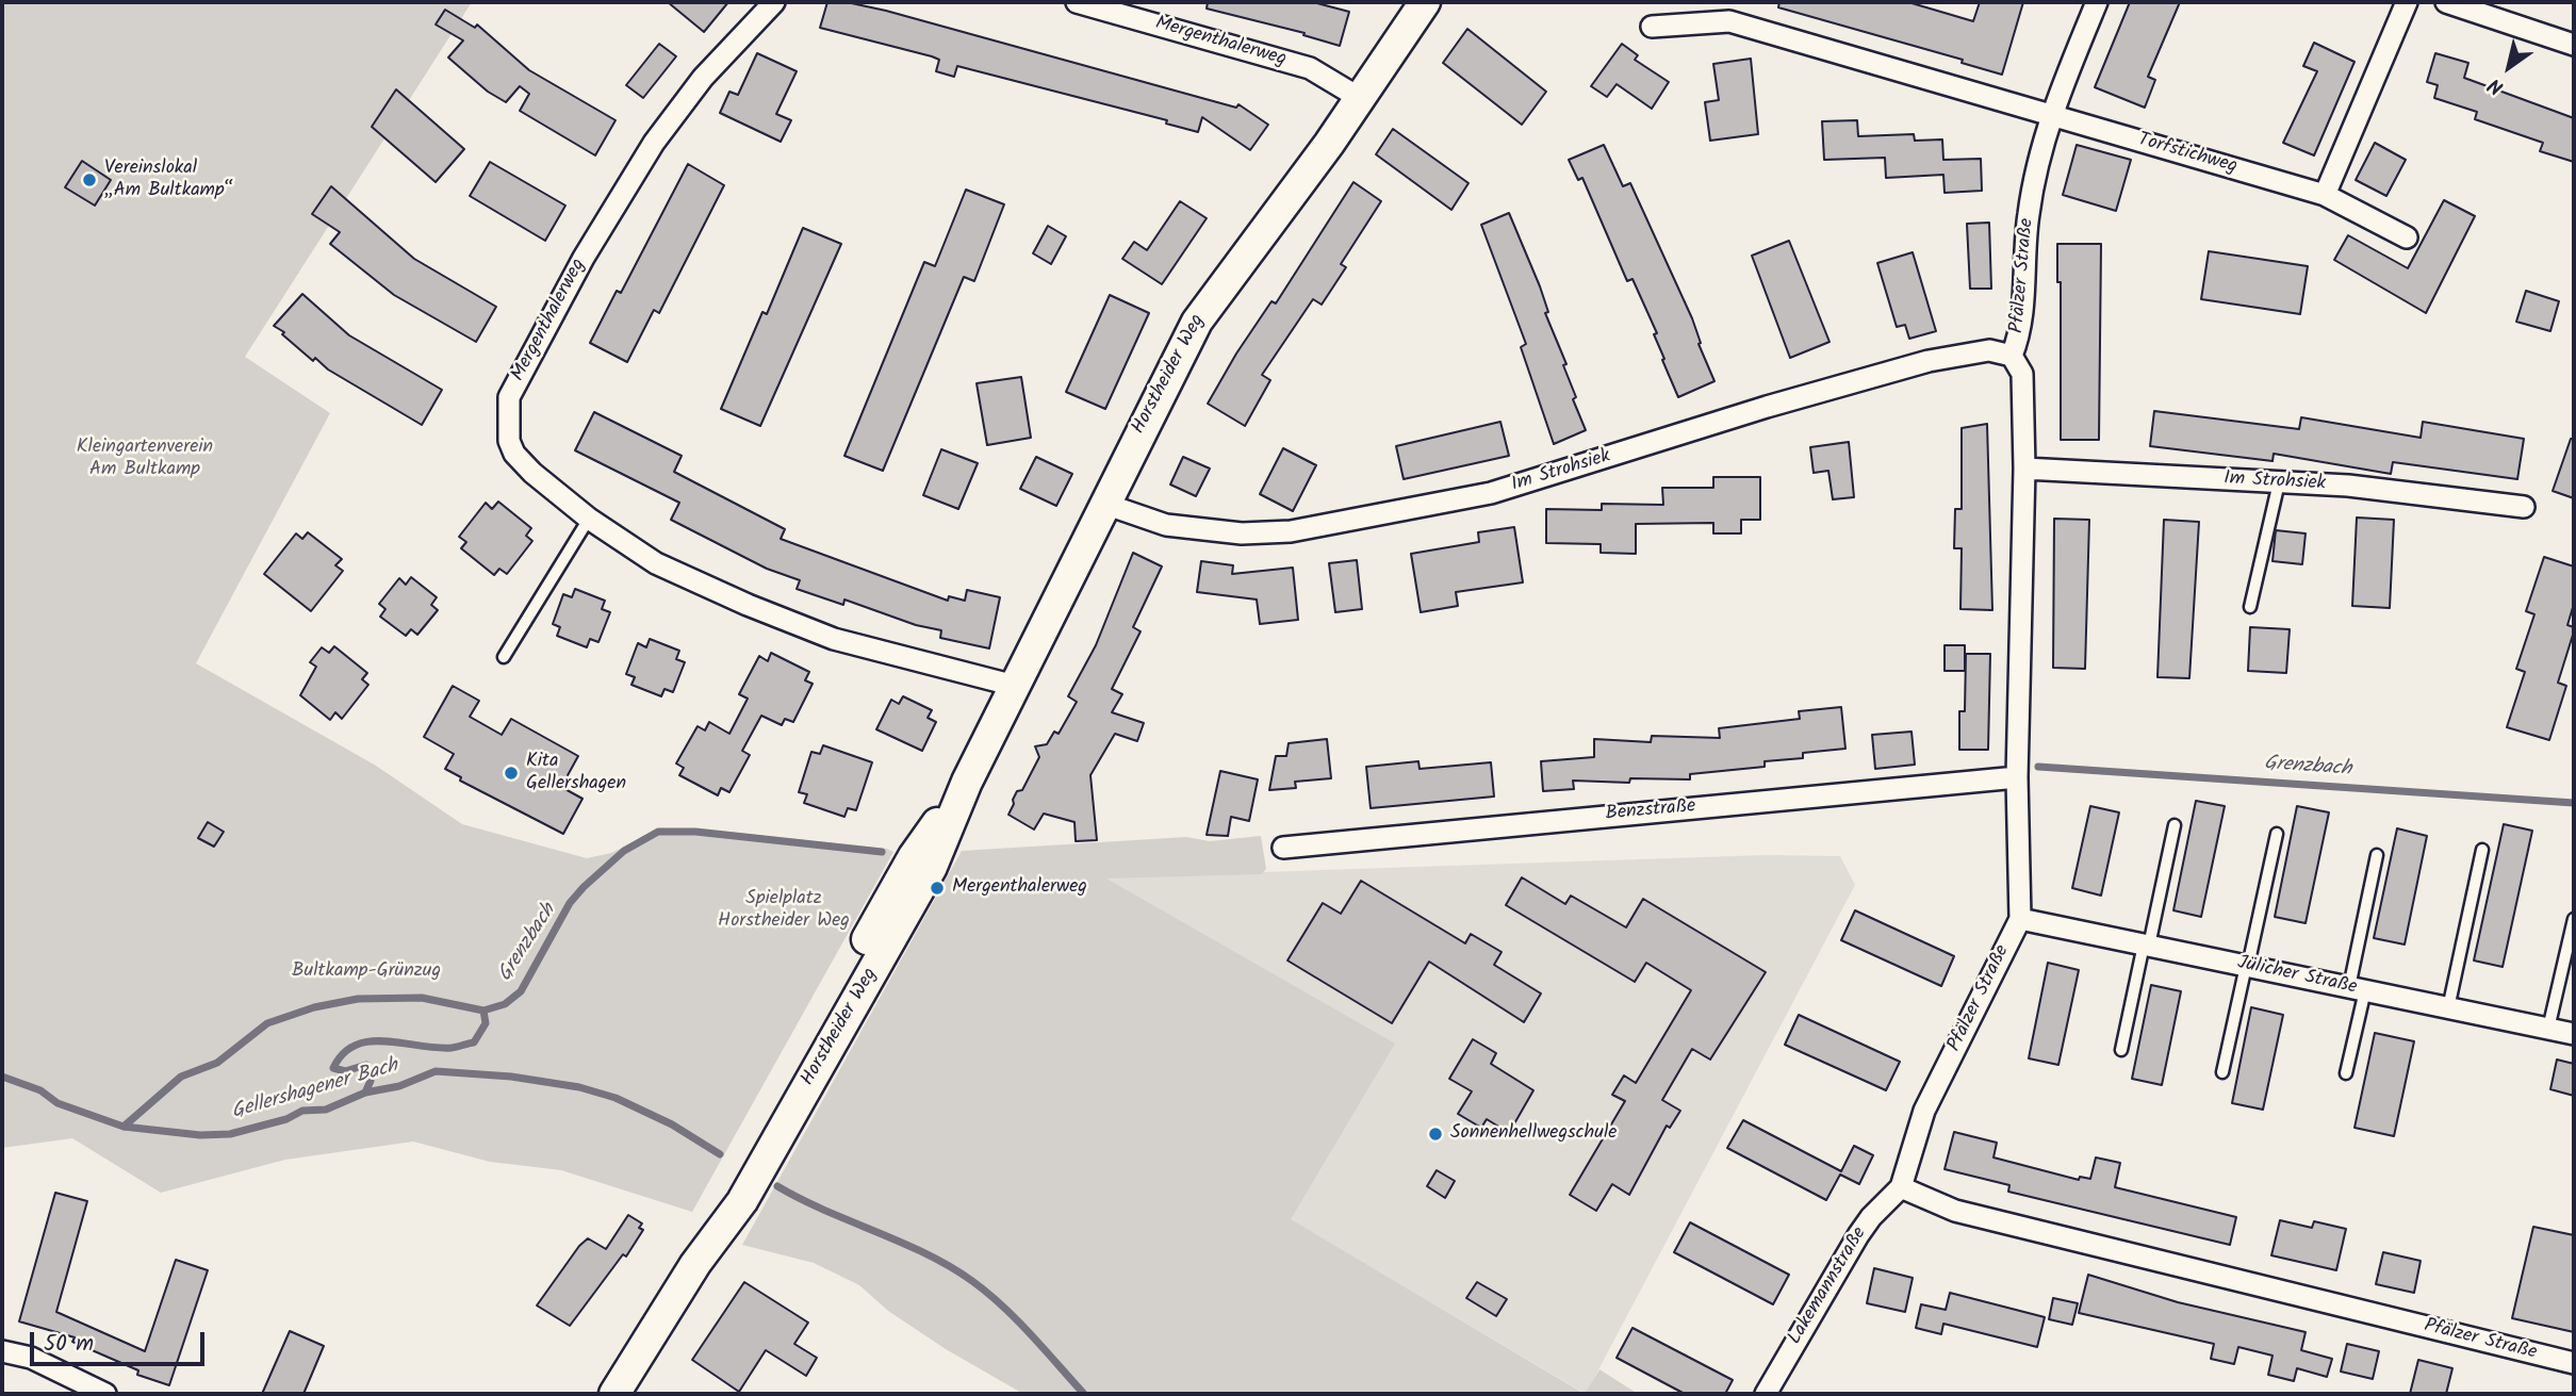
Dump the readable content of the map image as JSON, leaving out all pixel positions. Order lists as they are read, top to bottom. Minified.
{"streets":{"street":["Mergenthalerweg","Torfstichweg","Pfälzer Straße","Horstheider Weg","Im Strohsiek","Benzstraße","Jülicher Straße","Lakemannstraße"]},"crossings":[["Mergenthalerweg","Horstheider Weg"],["Torfstichweg","Pfälzer Straße"],["Pfälzer Straße","Im Strohsiek"],["Pfälzer Straße","Benzstraße"],["Pfälzer Straße","Jülicher Straße"],["Pfälzer Straße","Lakemannstraße"],["Horstheider Weg","Im Strohsiek"]],"water":["Grenzbach","Gellershagener Bach"],"parks":["Kleingartenverein Am Bultkamp","Spielplatz Horstheider Weg","Bultkamp-Grünzug"],"places":["Vereinslokal „Am Bultkamp“","Kita Gellershagen","Mergenthalerweg","Sonnenhellwegschule"],"scale_bar":"50 m","north":"bottom left"}
